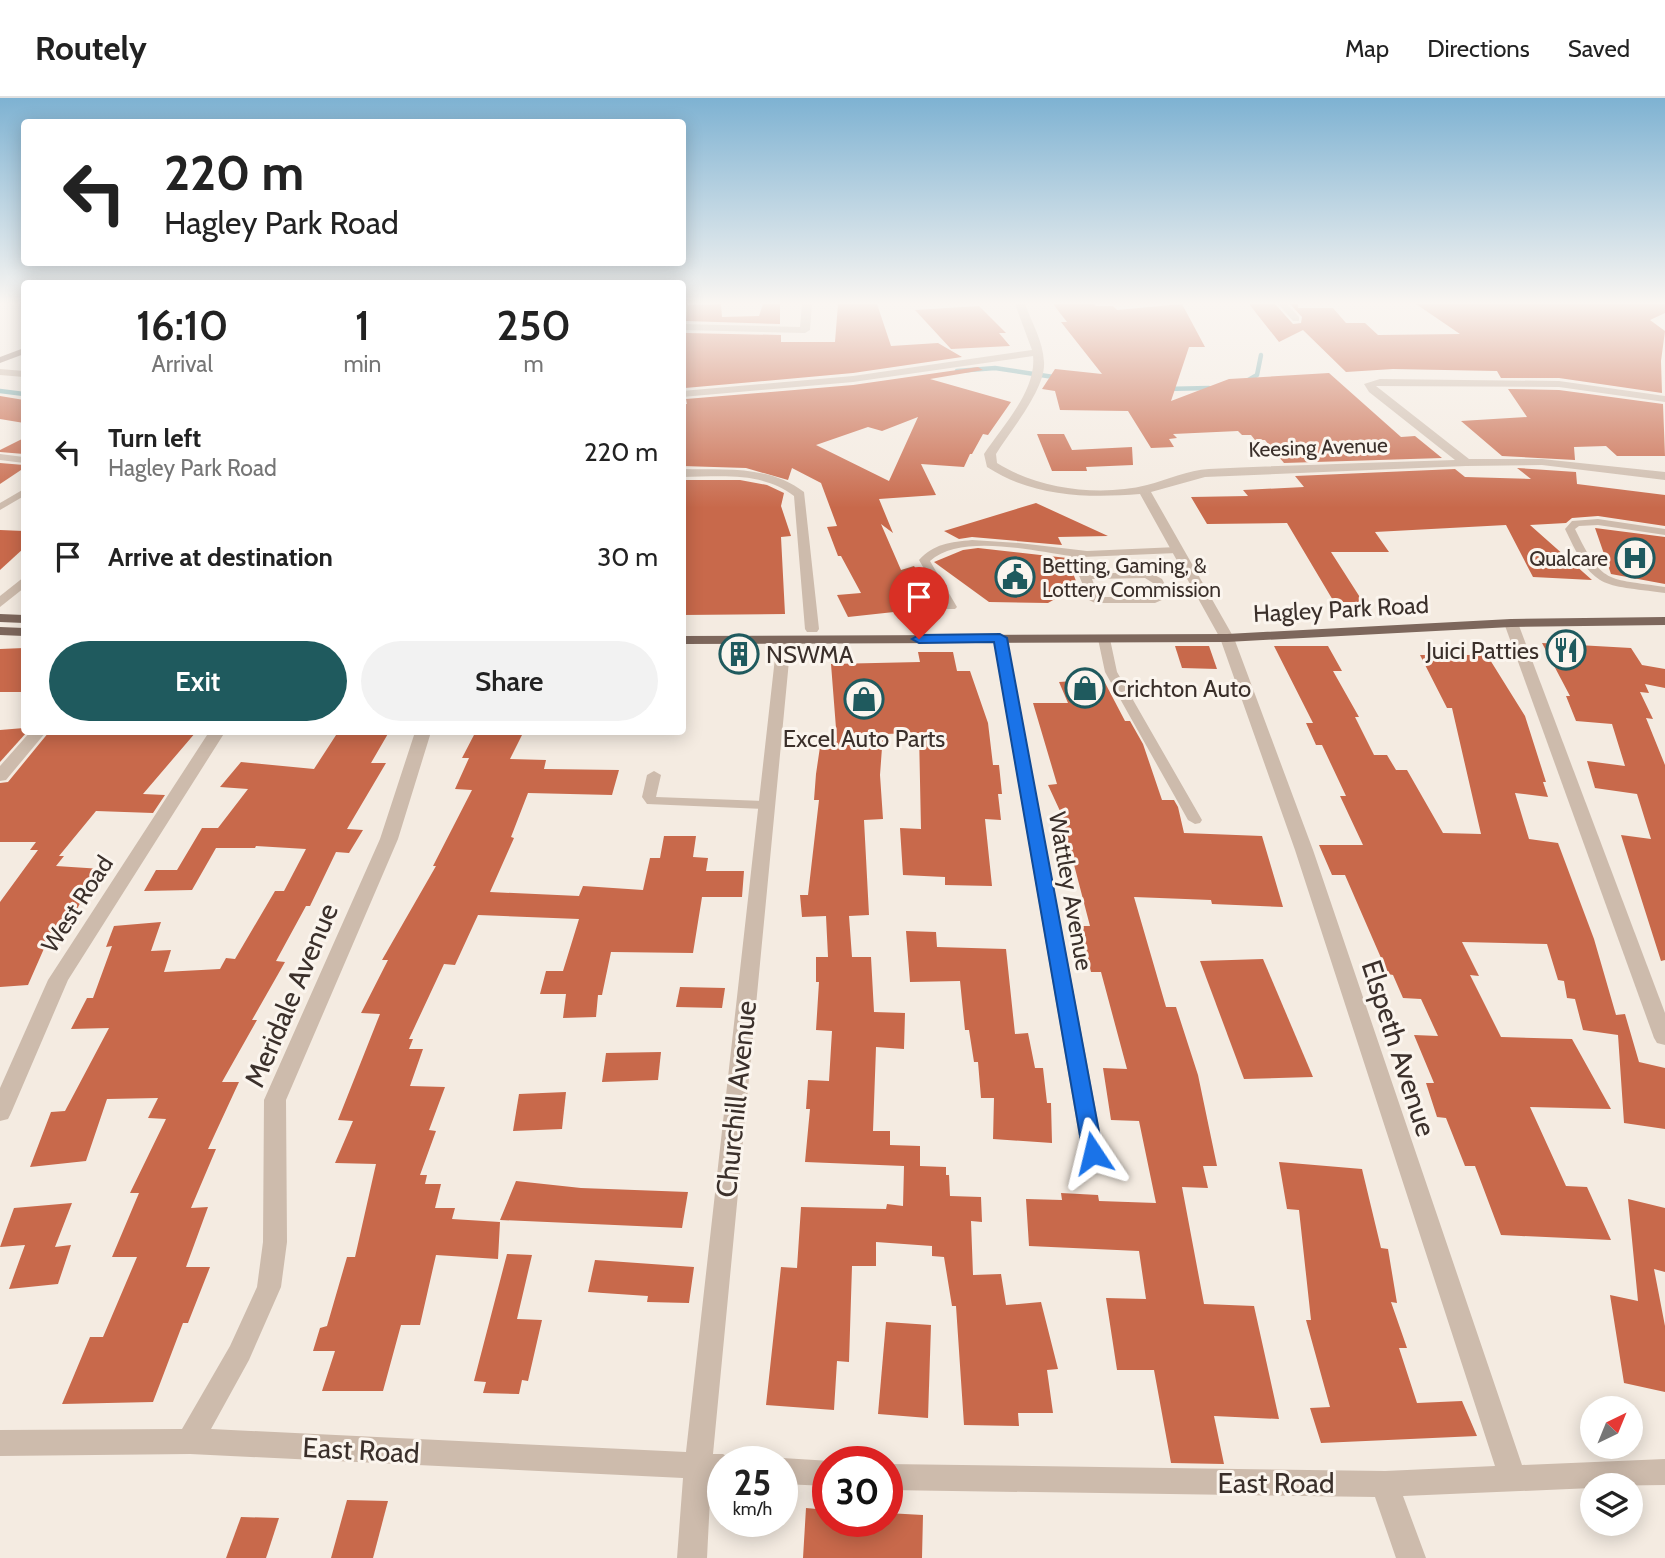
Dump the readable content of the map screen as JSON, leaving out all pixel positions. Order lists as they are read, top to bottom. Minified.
{"streets":{"main road":["Hagley Park Road"],"street":["Keesing Avenue","Wattley Avenue","West Road","Meridale Avenue","Elspeth Avenue","Churchill Avenue","East Road"]},"crossings":[["Hagley Park Road","Wattley Avenue"],["Hagley Park Road","Elspeth Avenue"],["Hagley Park Road","Churchill Avenue"],["Meridale Avenue","East Road"],["Elspeth Avenue","East Road"]],"places":{"hospital":["Qualcare"],"public building":["Betting, Gaming, & Lottery Commission"],"restaurant":["Juici Patties"],"building":["NSWMA"],"shop":["Crichton Auto","Excel Auto Parts"]},"north":"top right","page":{"header":"Routely","nav":["Map","Directions","Saved"],"turn":["220 m","Hagley Park Road"],"eta":["16:10","Arrival","1","min","250","m"],"list":[{"name":"Turn left","note":"Hagley Park Road","value":"220 m"},{"name":"Arrive at destination","value":"30 m"}],"buttons":["Exit","Share"],"speed":"25 km/h","limit":"30"}}
